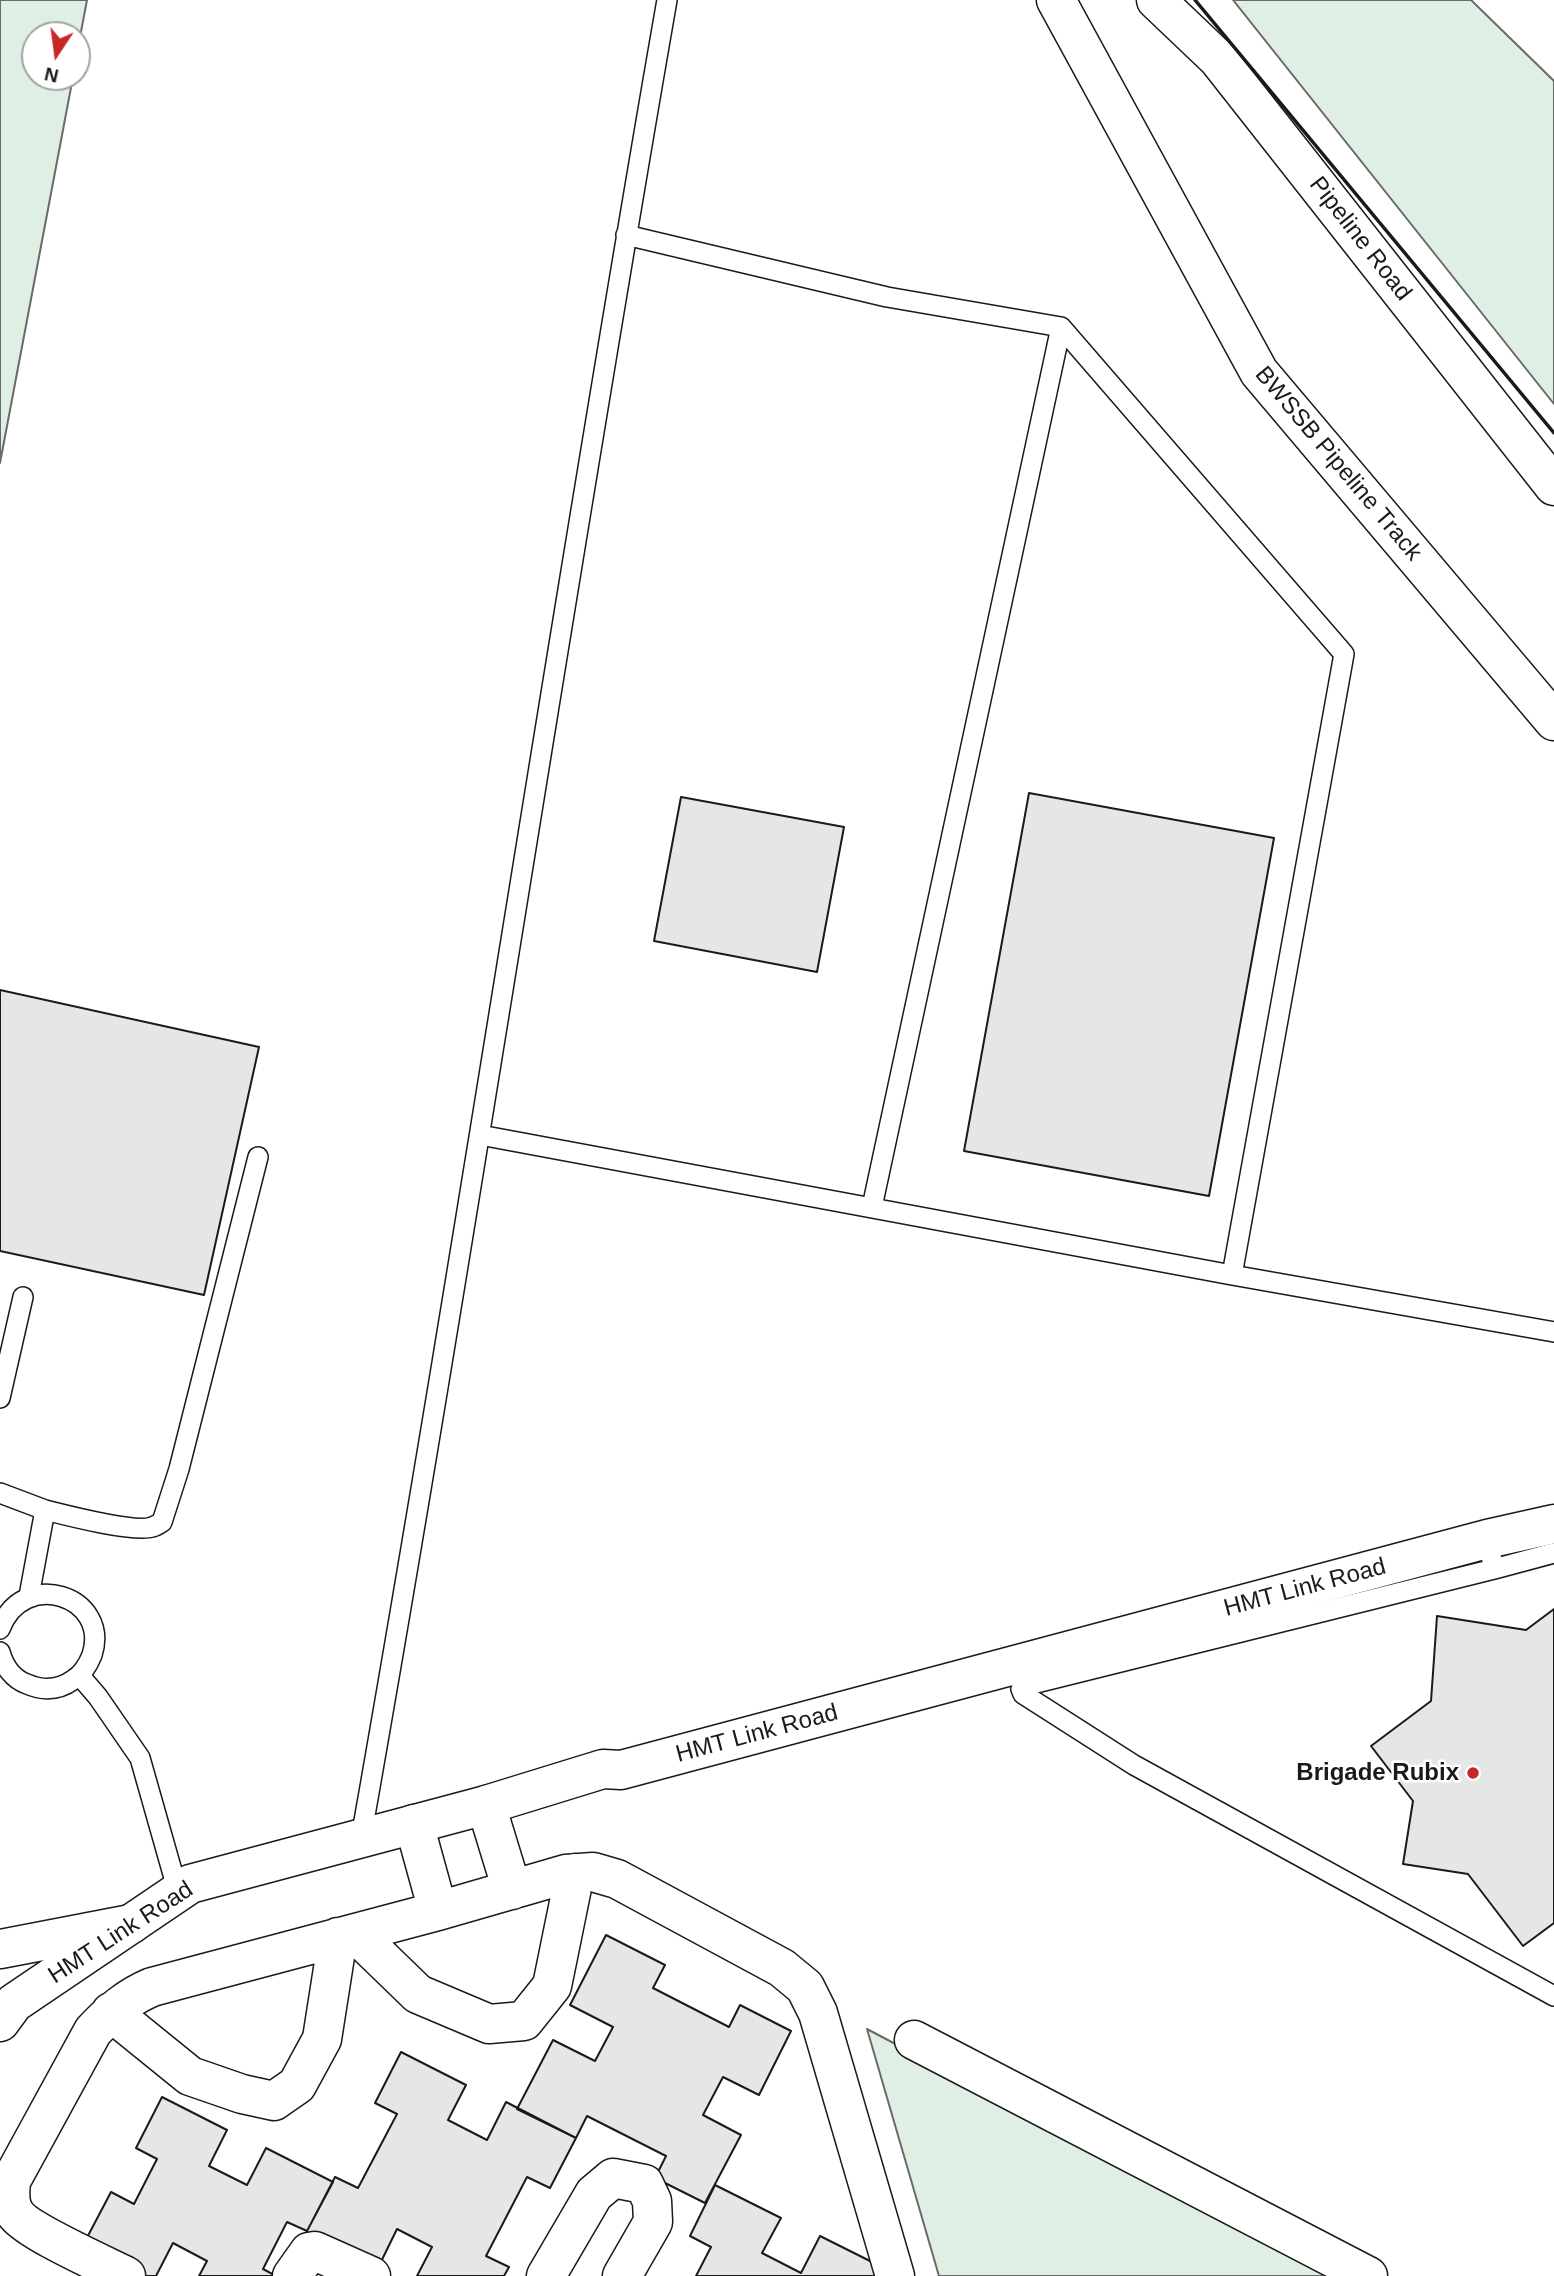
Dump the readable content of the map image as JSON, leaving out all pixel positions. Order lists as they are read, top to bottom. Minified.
{"streets":{"street":["Pipeline Road","BWSSB Pipeline Track","HMT Link Road"]},"places":["Brigade Rubix"],"north":"bottom"}
